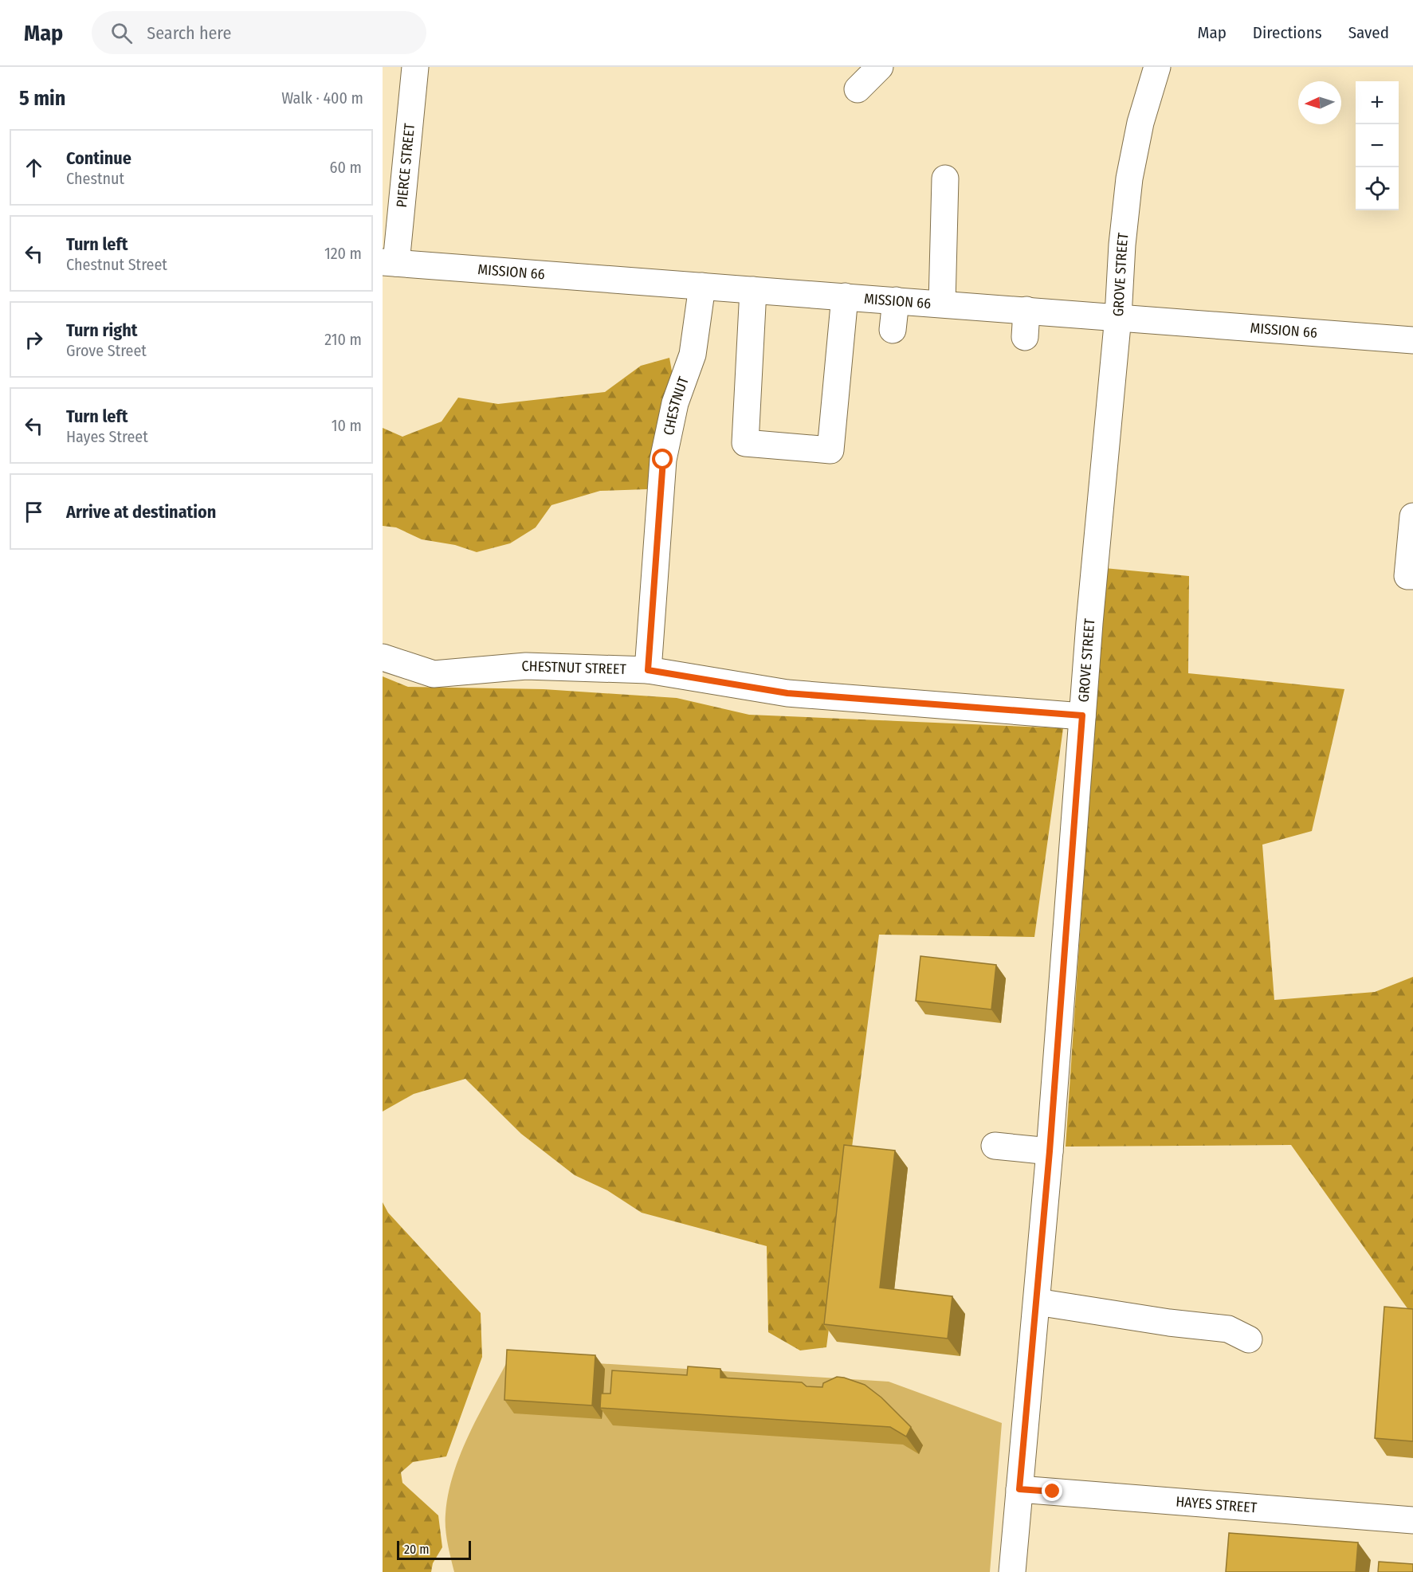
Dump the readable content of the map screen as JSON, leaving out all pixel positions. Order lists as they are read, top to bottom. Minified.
{"streets":{"street":["PIERCE STREET","MISSION 66","GROVE STREET","CHESTNUT","CHESTNUT STREET","HAYES STREET"]},"crossings":[["PIERCE STREET","MISSION 66"],["MISSION 66","GROVE STREET"],["MISSION 66","CHESTNUT"],["GROVE STREET","CHESTNUT STREET"],["GROVE STREET","HAYES STREET"],["CHESTNUT","CHESTNUT STREET"]],"scale_bar":"20 m","north":"left","page":{"header":"Map","search":"Search here","nav":["Map","Directions","Saved"],"heading":["5 min","Walk · 400 m"],"map_buttons":["+","−"],"list":[["Continue","Chestnut","60 m"],["Turn left","Chestnut Street","120 m"],["Turn right","Grove Street","210 m"],["Turn left","Hayes Street","10 m"],"Arrive at destination"],"scale":"20 m"}}
